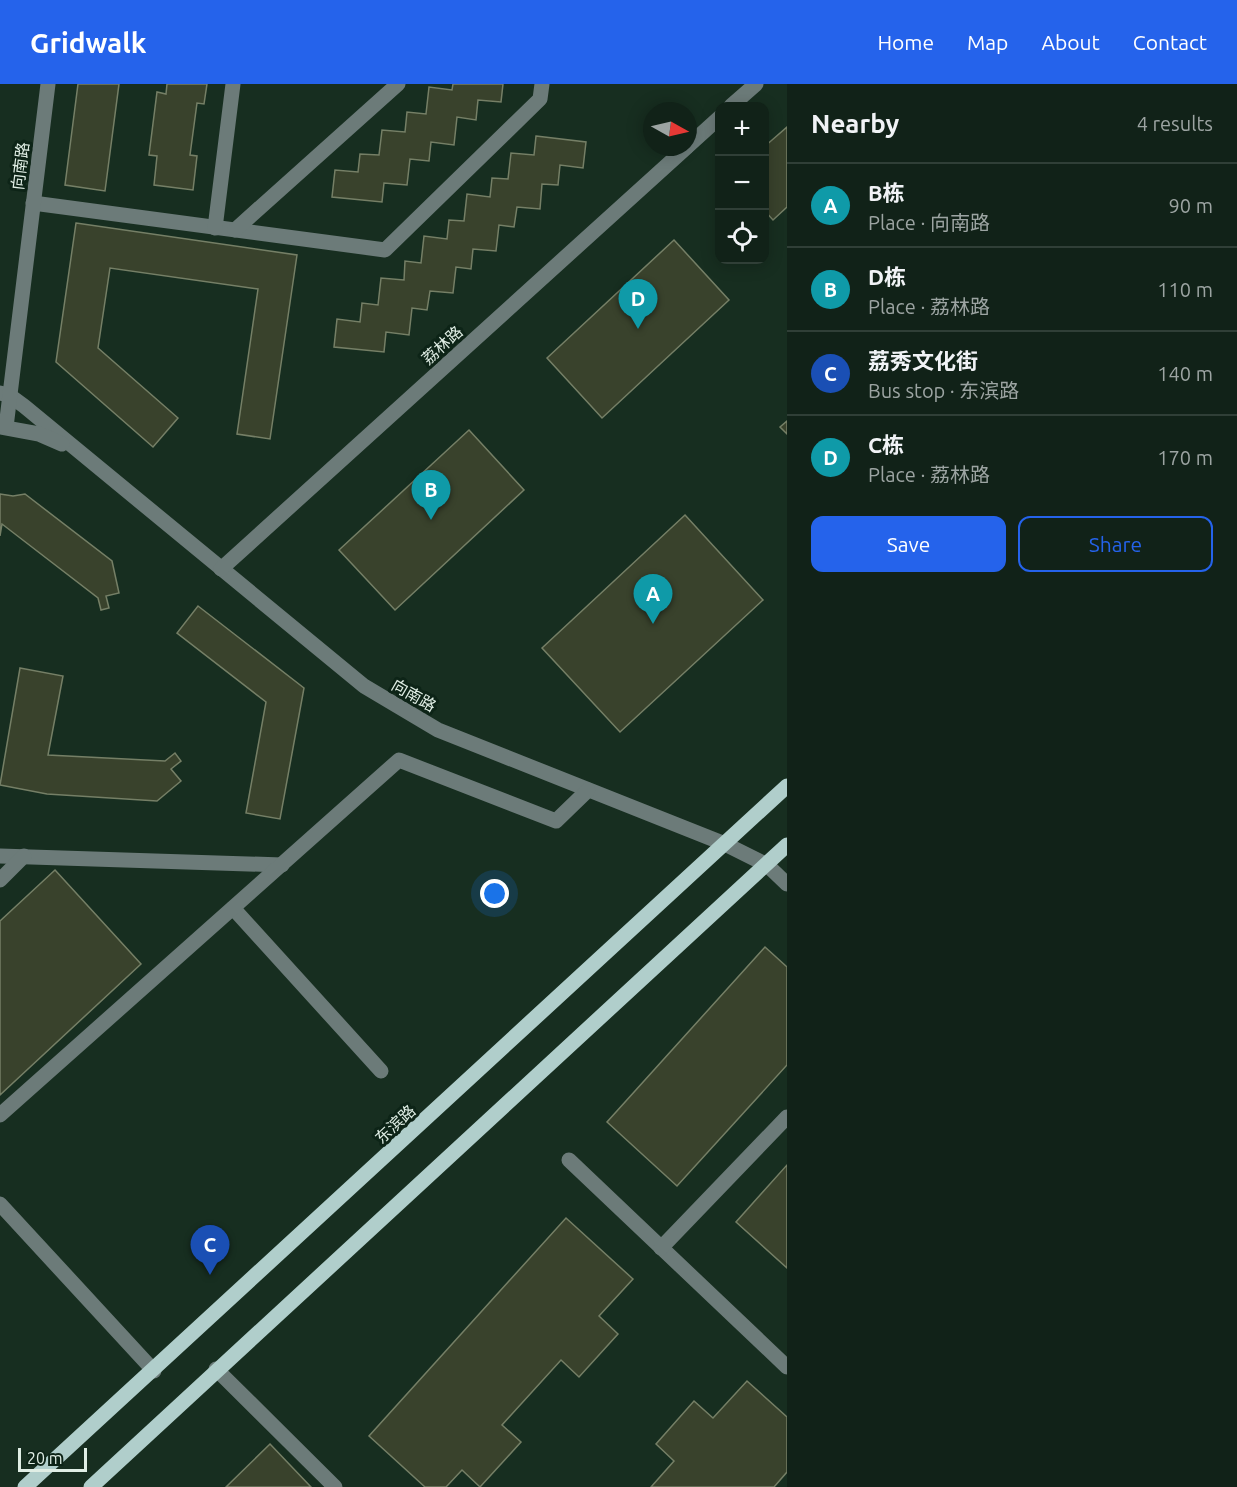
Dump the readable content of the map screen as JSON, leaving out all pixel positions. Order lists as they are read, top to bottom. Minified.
{"streets":{"main road":["东滨路"],"street":["向南路","荔林路"]},"crossings":[["向南路","荔林路"],["向南路","东滨路"]],"scale_bar":"20 m","north":"right","page":{"header":"Gridwalk","nav":["Home","Map","About","Contact"],"heading":["Nearby","4 results"],"map_buttons":["+","−"],"list":[{"mark":"A","name":"B栋","note":"Place · 向南路","value":"90 m"},{"mark":"B","name":"D栋","note":"Place · 荔林路","value":"110 m"},{"mark":"C","name":"荔秀文化街","note":"Bus stop · 东滨路","value":"140 m"},{"mark":"D","name":"C栋","note":"Place · 荔林路","value":"170 m"}],"pins":["D","B","A","C"],"buttons":["Save","Share"],"scale":"20 m"}}
